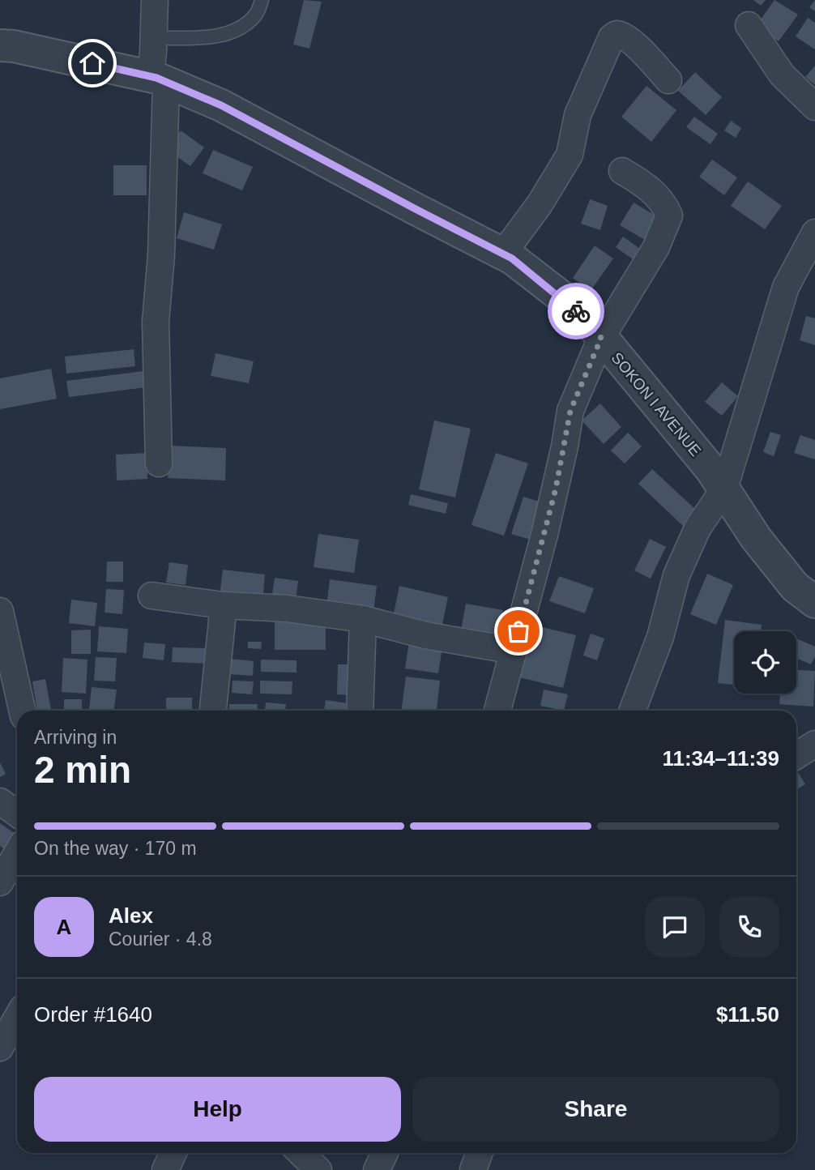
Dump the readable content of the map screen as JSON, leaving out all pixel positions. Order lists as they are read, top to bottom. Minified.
{"streets":{"street":["SOKON I AVENUE"]},"page":{"heading":["2 min","Arriving in","11:34–11:39"],"panel":["Alex","Courier · 4.8","Order #1640","$11.50"],"bar":"On the way · 170 m","round":"A","buttons":["Help","Share"]}}
